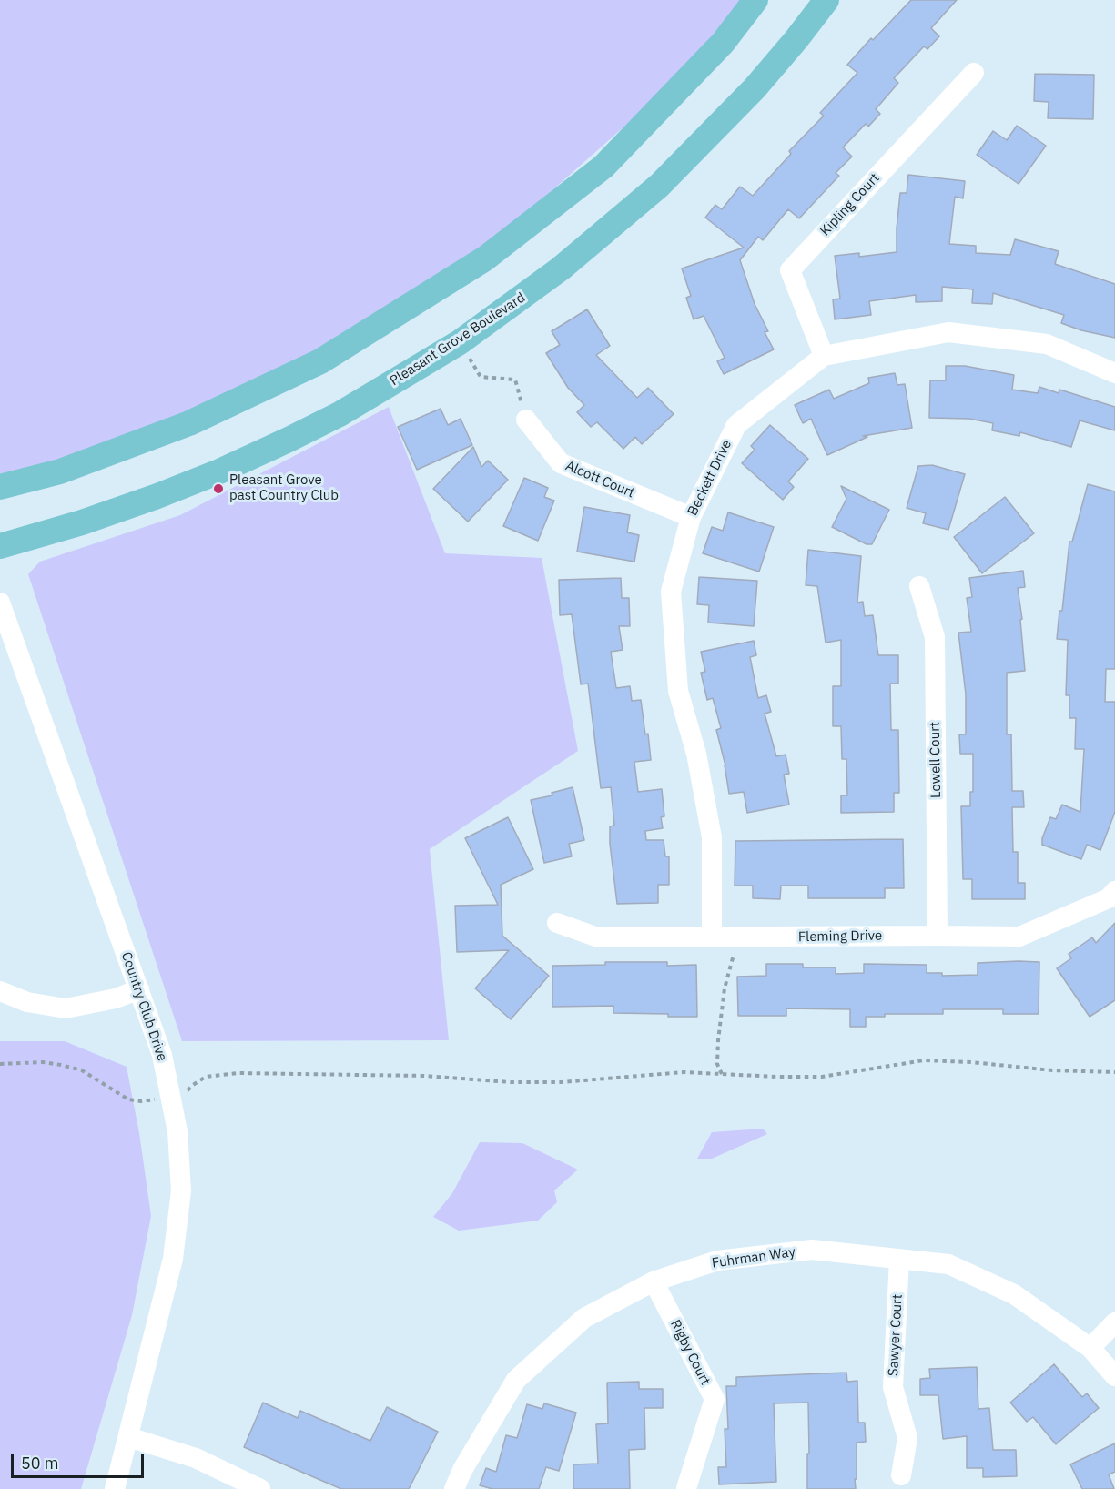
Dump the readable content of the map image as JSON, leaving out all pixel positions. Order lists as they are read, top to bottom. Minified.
{"streets":{"main road":["Pleasant Grove Boulevard"],"street":["Kipling Court","Beckett Drive","Alcott Court","Lowell Court","Fleming Drive","Country Club Drive","Fuhrman Way","Sawyer Court","Rigby Court"]},"crossings":[["Kipling Court","Beckett Drive"],["Beckett Drive","Alcott Court"],["Beckett Drive","Fleming Drive"],["Lowell Court","Fleming Drive"],["Fuhrman Way","Sawyer Court"],["Fuhrman Way","Rigby Court"]],"places":["Pleasant Grove past Country Club"],"scale_bar":"50 m"}
